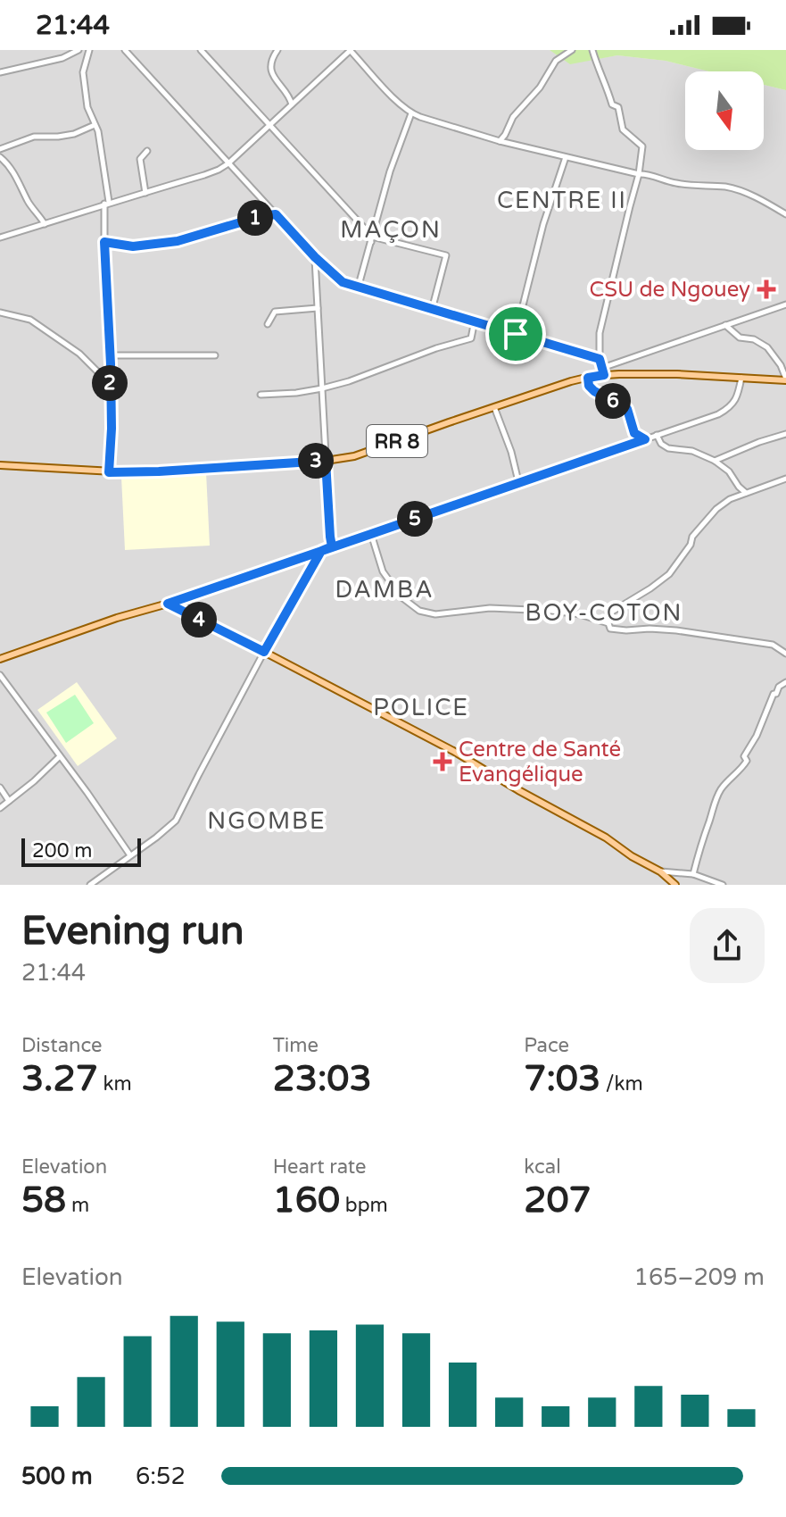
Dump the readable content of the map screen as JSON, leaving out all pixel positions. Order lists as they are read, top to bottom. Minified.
{"streets":{"main road":["RR 8"]},"districts":["CENTRE II","MAÇON","DAMBA","BOY-COTON","POLICE","NGOMBE"],"places":{"health":["CSU de Ngouey","Centre de Santé Evangélique"]},"scale_bar":"200 m","north":"bottom","page":{"status":"21:44","pins":["1","2","6","3","5","4"],"scale":"200 m","heading":["Evening run","21:44"],"stats":[["Distance","3.27 km"],["Time","23:03"],["Pace","7:03 /km"],["Elevation","58 m"],["Heart rate","160 bpm"],["kcal","207"]],"chart":["Elevation","165–209 m"],"list":[{"name":"500 m","note":"6:52"}]}}
